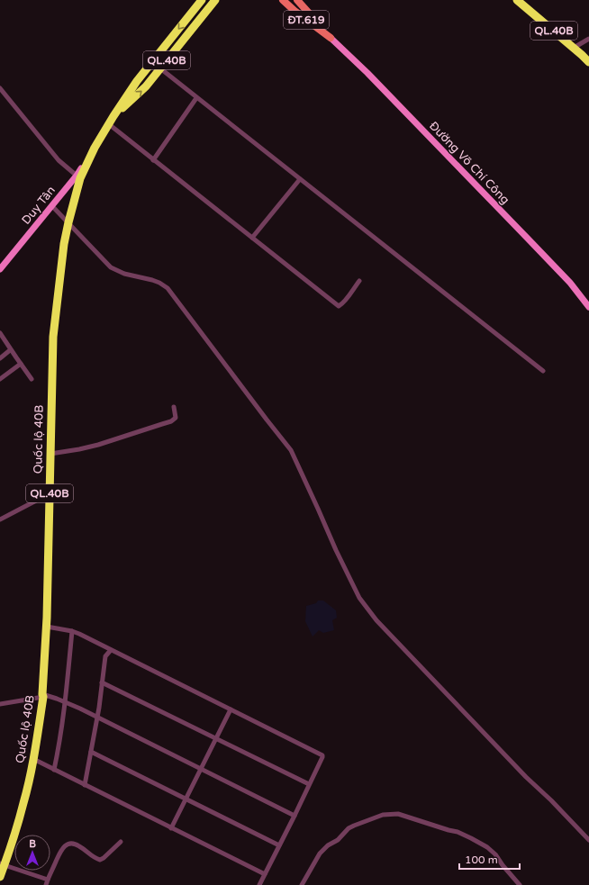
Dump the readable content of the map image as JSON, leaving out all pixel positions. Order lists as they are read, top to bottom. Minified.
{"streets":{"highway":["QL.40B","Quốc lộ 40B"],"main road":["ĐT.619","Đường Võ Chí Công","Duy Tân"]},"crossings":[["Duy Tân","Quốc lộ 40B"]],"scale_bar":"100 m","north":"top"}
